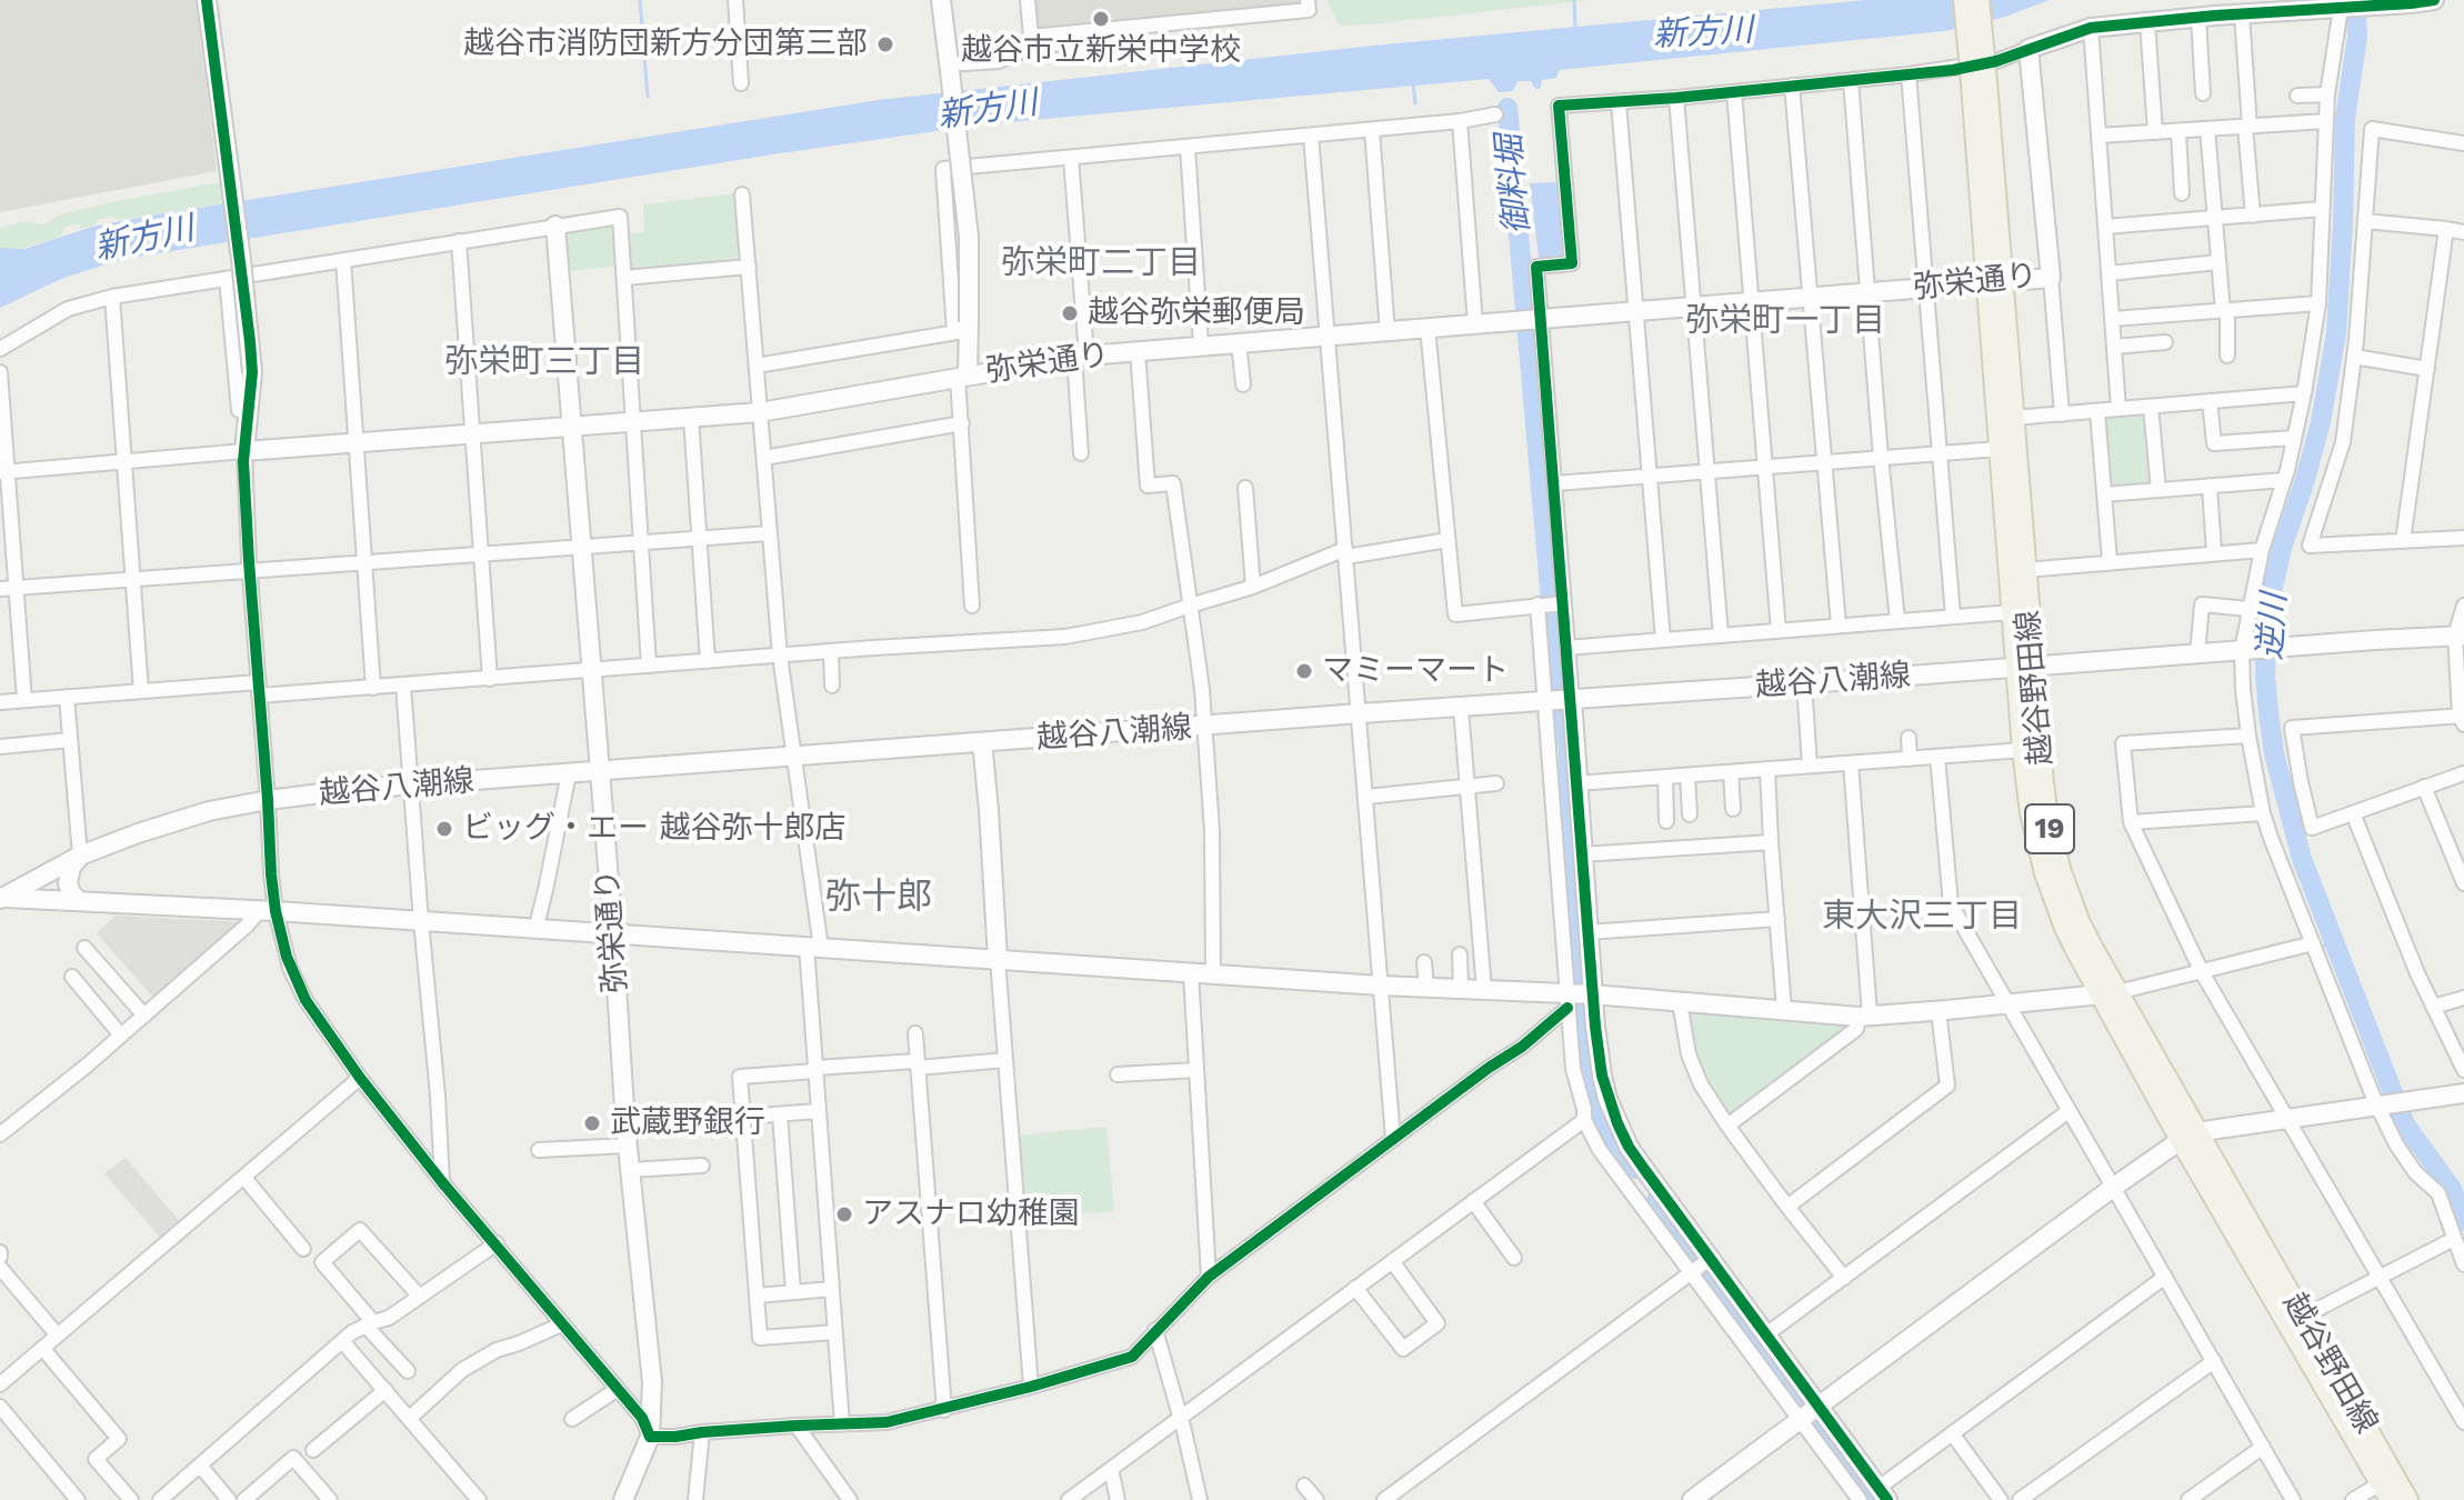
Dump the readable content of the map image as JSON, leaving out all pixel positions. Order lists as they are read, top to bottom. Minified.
{"streets":{"main road":["越谷野田線","19"],"street":["弥栄通り","越谷八潮線"]},"crossings":[["弥栄通り","越谷八潮線"],["弥栄通り","越谷野田線"],["越谷八潮線","越谷野田線"]],"districts":["弥栄町二丁目","弥栄町一丁目","弥栄町三丁目","弥十郎","東大沢三丁目"],"water":["新方川","御料堀","逆川"],"places":["越谷市立新栄中学校","越谷市消防団新方分団第三部","越谷弥栄郵便局","マミーマート","ビッグ・エー 越谷弥十郎店","武蔵野銀行","アスナロ幼稚園"]}
